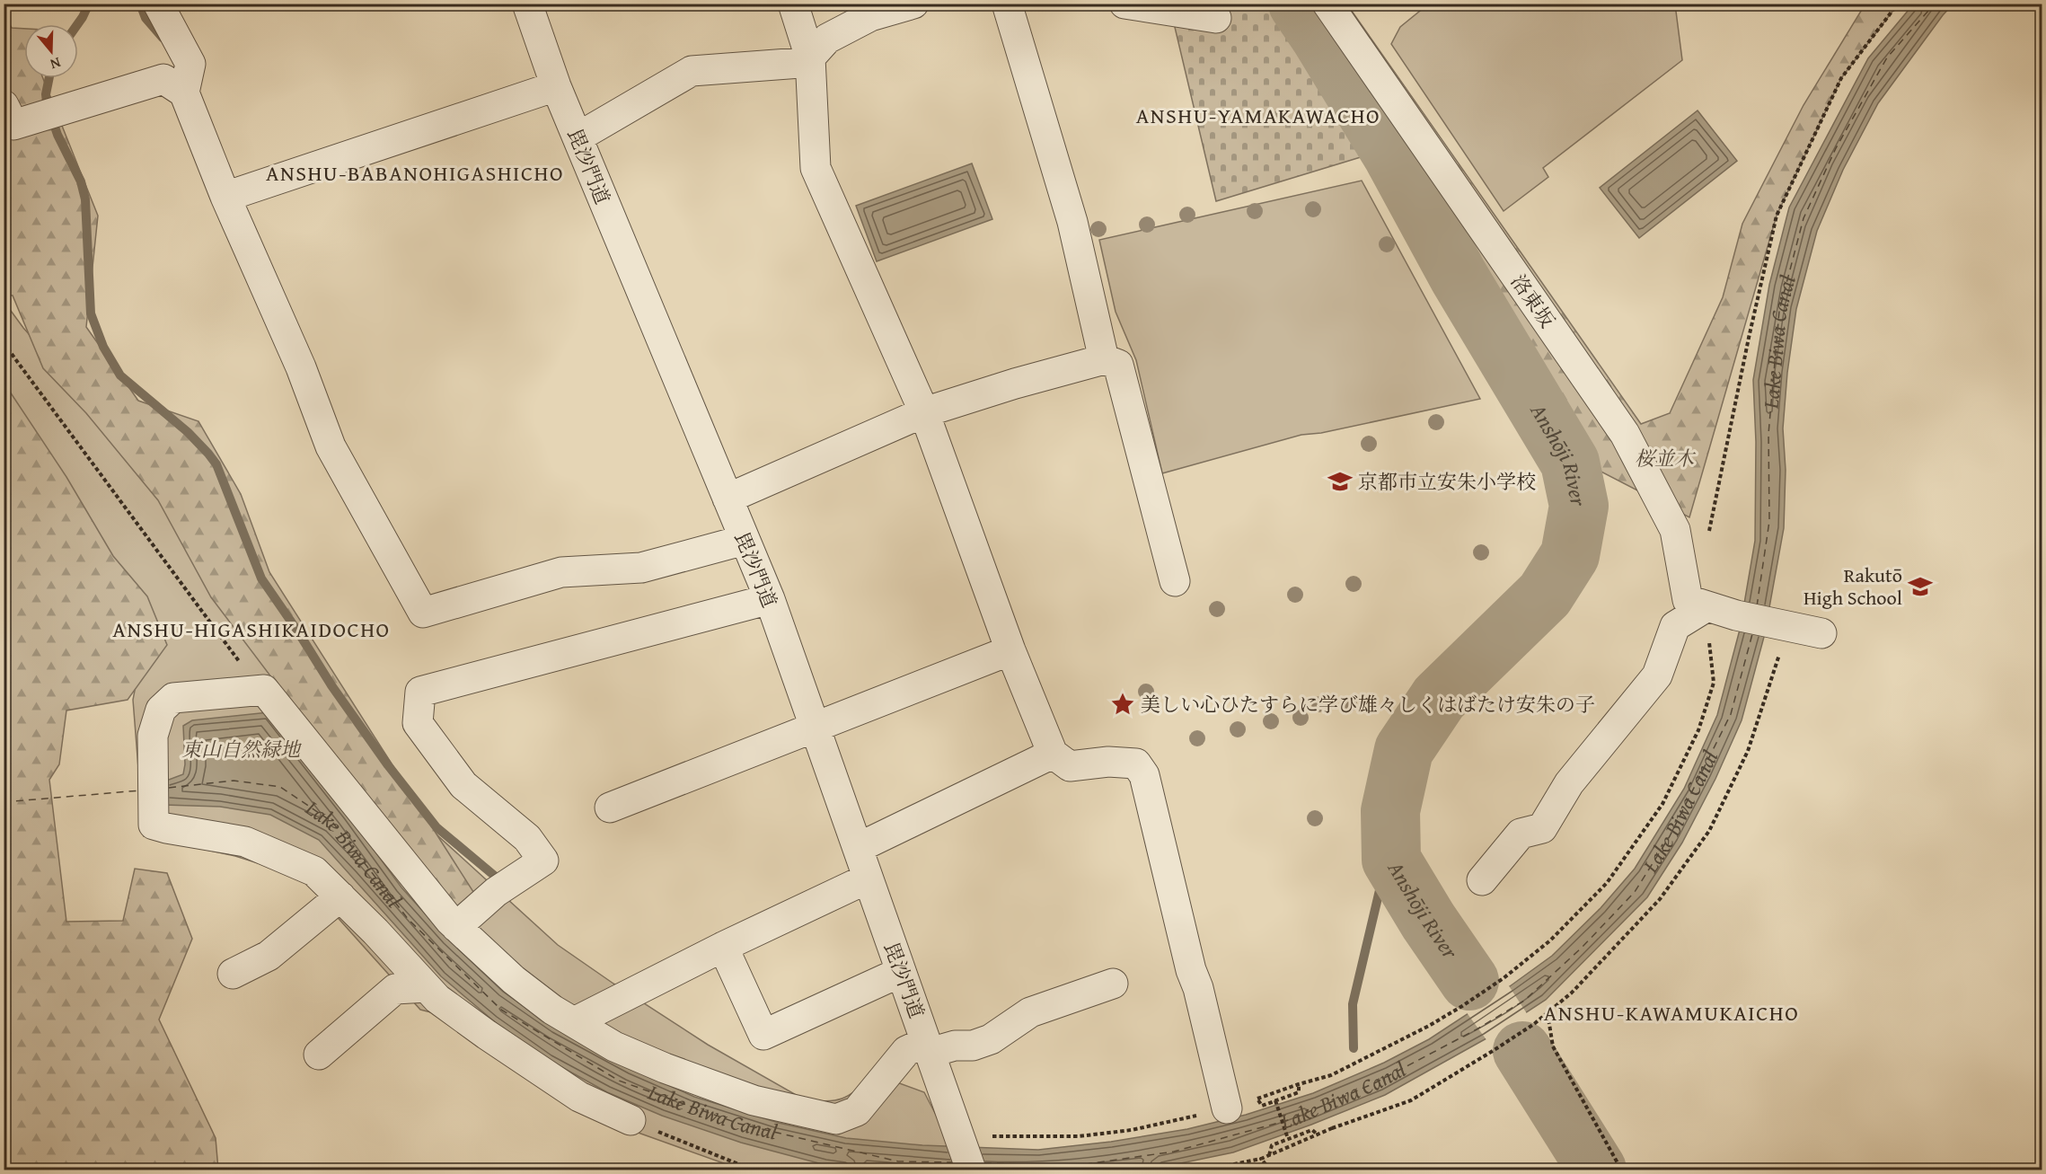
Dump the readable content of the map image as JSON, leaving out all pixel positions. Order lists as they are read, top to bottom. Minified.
{"streets":{"street":["毘沙門道","洛東坂"]},"districts":["ANSHU-YAMAKAWACHO","ANSHU-BABANOHIGASHICHO","ANSHU-HIGASHIKAIDOCHO","ANSHU-KAWAMUKAICHO"],"water":["Lake Biwa Canal","Anshōji River"],"parks":["桜並木","東山自然緑地"],"places":{"school or university":["京都市立安朱小学校","Rakutō High School"],"place":["美しい心ひたすらに学び雄々しくはばたけ安朱の子"]},"north":"bottom"}
